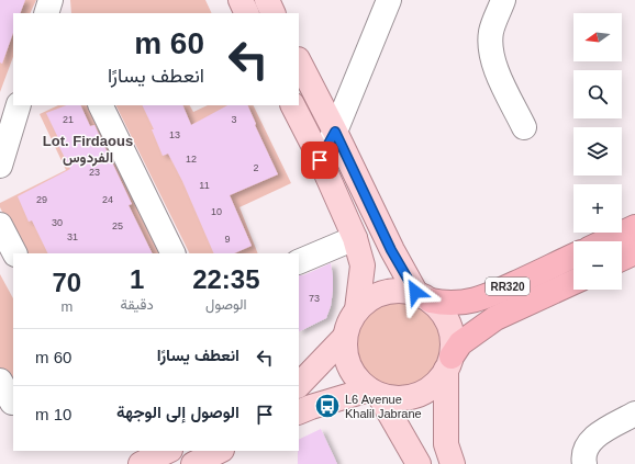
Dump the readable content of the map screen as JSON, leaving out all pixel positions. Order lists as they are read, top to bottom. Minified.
{"streets":{"highway":["RR320"]},"districts":["Lot. Firdaous الفردوس"],"places":{"bus stop":["L6 Avenue Khalil Jabrane"]},"house_numbers":["21","3","13","12","2","23","11","29","24","10","30","25","31","9","73"],"north":"left","page":{"map_buttons":["+","−"],"turn":["60 m","انعطف يسارًا"],"eta":["22:35","الوصول","1","دقيقة","70","m"],"list":[{"name":"انعطف يسارًا","value":"60 m"},{"name":"الوصول إلى الوجهة","value":"10 m"}]}}
